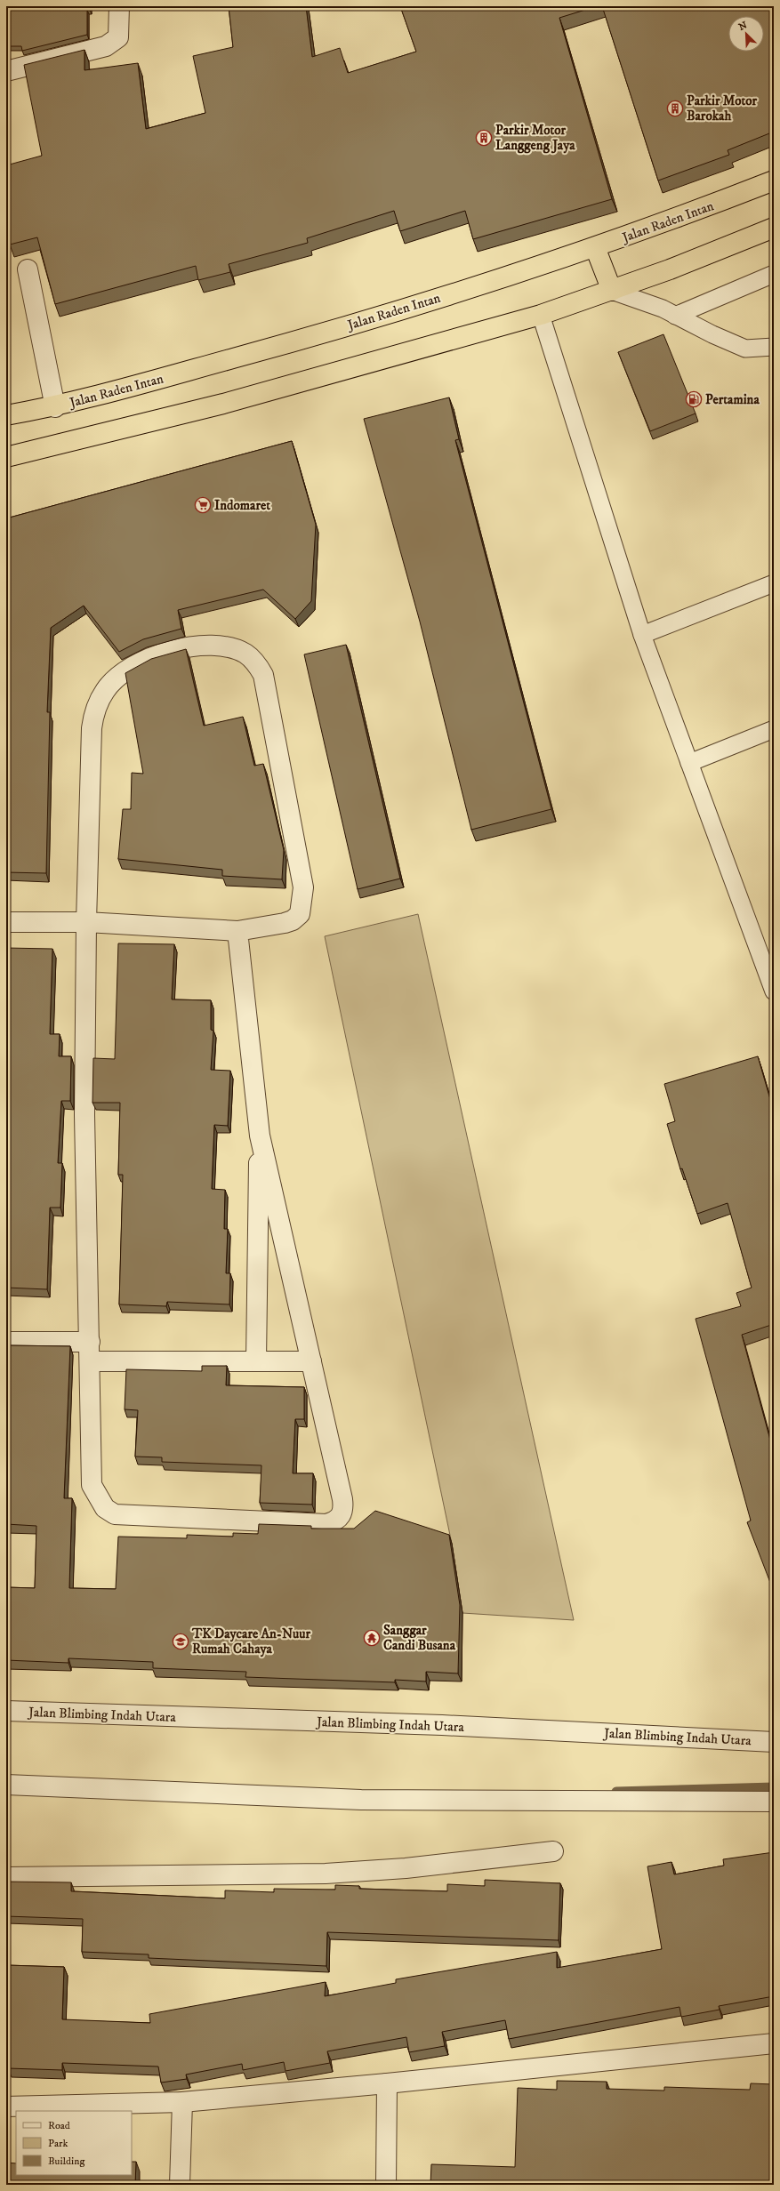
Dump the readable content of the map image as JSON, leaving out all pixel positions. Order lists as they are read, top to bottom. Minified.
{"streets":{"highway":["Jalan Raden Intan"],"street":["Jalan Blimbing Indah Utara"]},"places":{"building":["Parkir Motor Barokah","Parkir Motor Langgeng Jaya"],"fuel station":["Pertamina"],"supermarket":["Indomaret"],"temple":["Sanggar Candi Busana"],"school or university":["TK Daycare An-Nuur Rumah Cahaya"]},"legend":["Road","Park","Building"],"north":"top left"}
